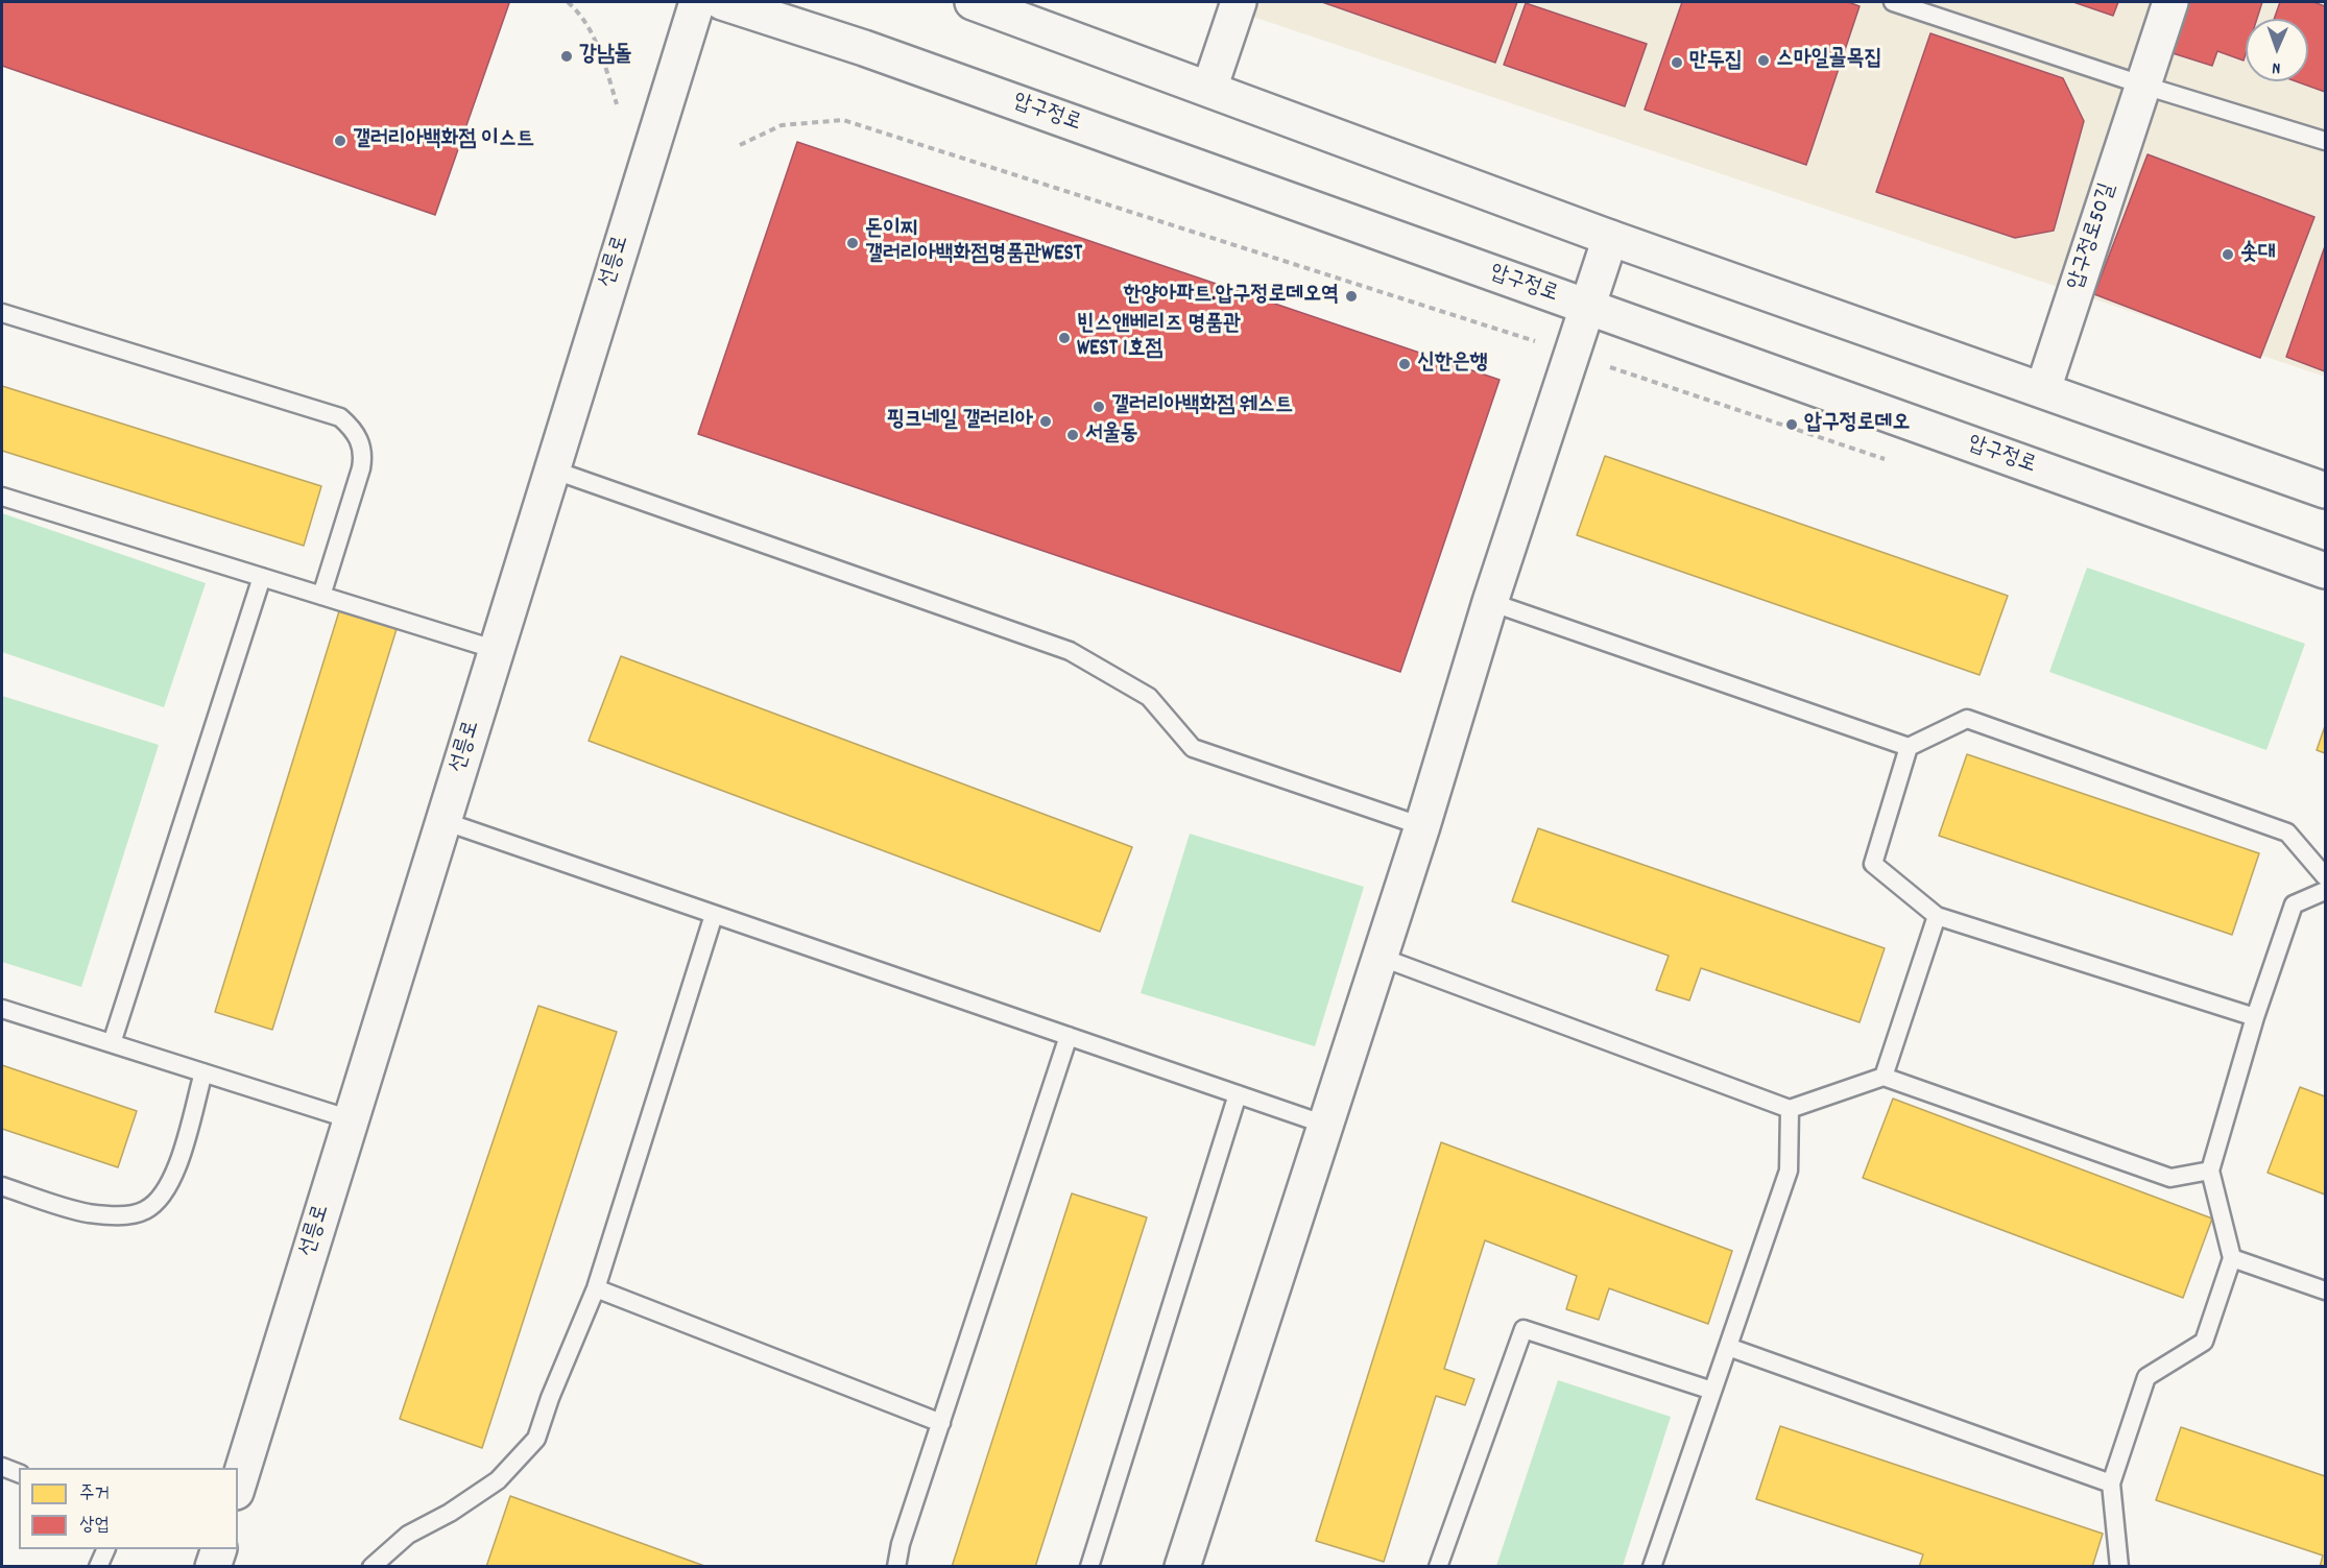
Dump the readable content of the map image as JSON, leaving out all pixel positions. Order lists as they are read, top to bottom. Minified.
{"streets":{"main road":["압구정로","압구정로50길","선릉로"]},"places":["강남돌","스마일골목집","만두집","갤러리아백화점 이스트","돈이찌 갤러리아백화점명품관WEST","솟대","한양아파트.압구정로데오역","빈스앤베리즈 명품관 WEST 1호점","신한은행","갤러리아백화점 웨스트","핑크네일 갤러리아","압구정로데오","서울동"],"legend":["주거","상업"],"north":"bottom"}
